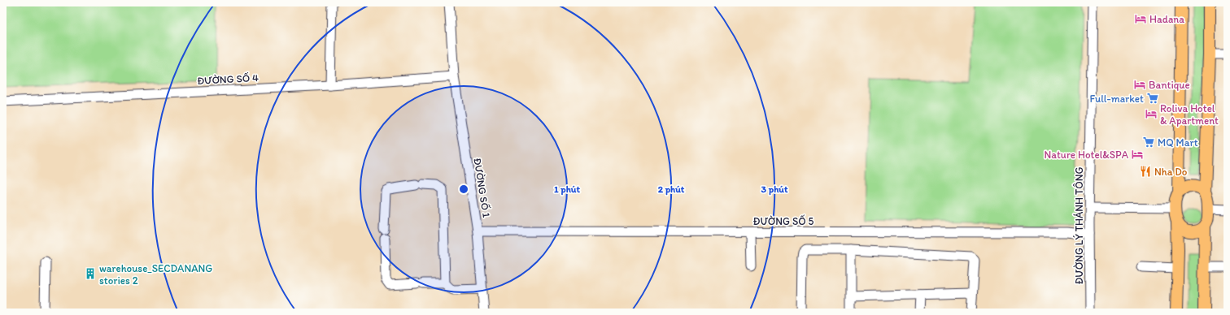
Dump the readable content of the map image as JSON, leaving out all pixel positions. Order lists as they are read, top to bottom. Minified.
{"streets":{"street":["ĐƯỜNG SỐ 4","ĐƯỜNG SỐ 1","ĐƯỜNG SỐ 5","ĐƯỜNG LÝ THÁNH TÔNG"]},"crossings":[["ĐƯỜNG SỐ 4","ĐƯỜNG SỐ 1"],["ĐƯỜNG SỐ 1","ĐƯỜNG SỐ 5"],["ĐƯỜNG SỐ 5","ĐƯỜNG LÝ THÁNH TÔNG"]],"places":{"hotel":["Hadana","Bantique","Roliva Hotel & Apartment","Nature Hotel&SPA"],"supermarket":["Full-market","MQ Mart"],"restaurant":["Nha Do"],"building":["warehouse_SECDANANG stories 2"]},"rings":["1 phút","2 phút","3 phút"]}
